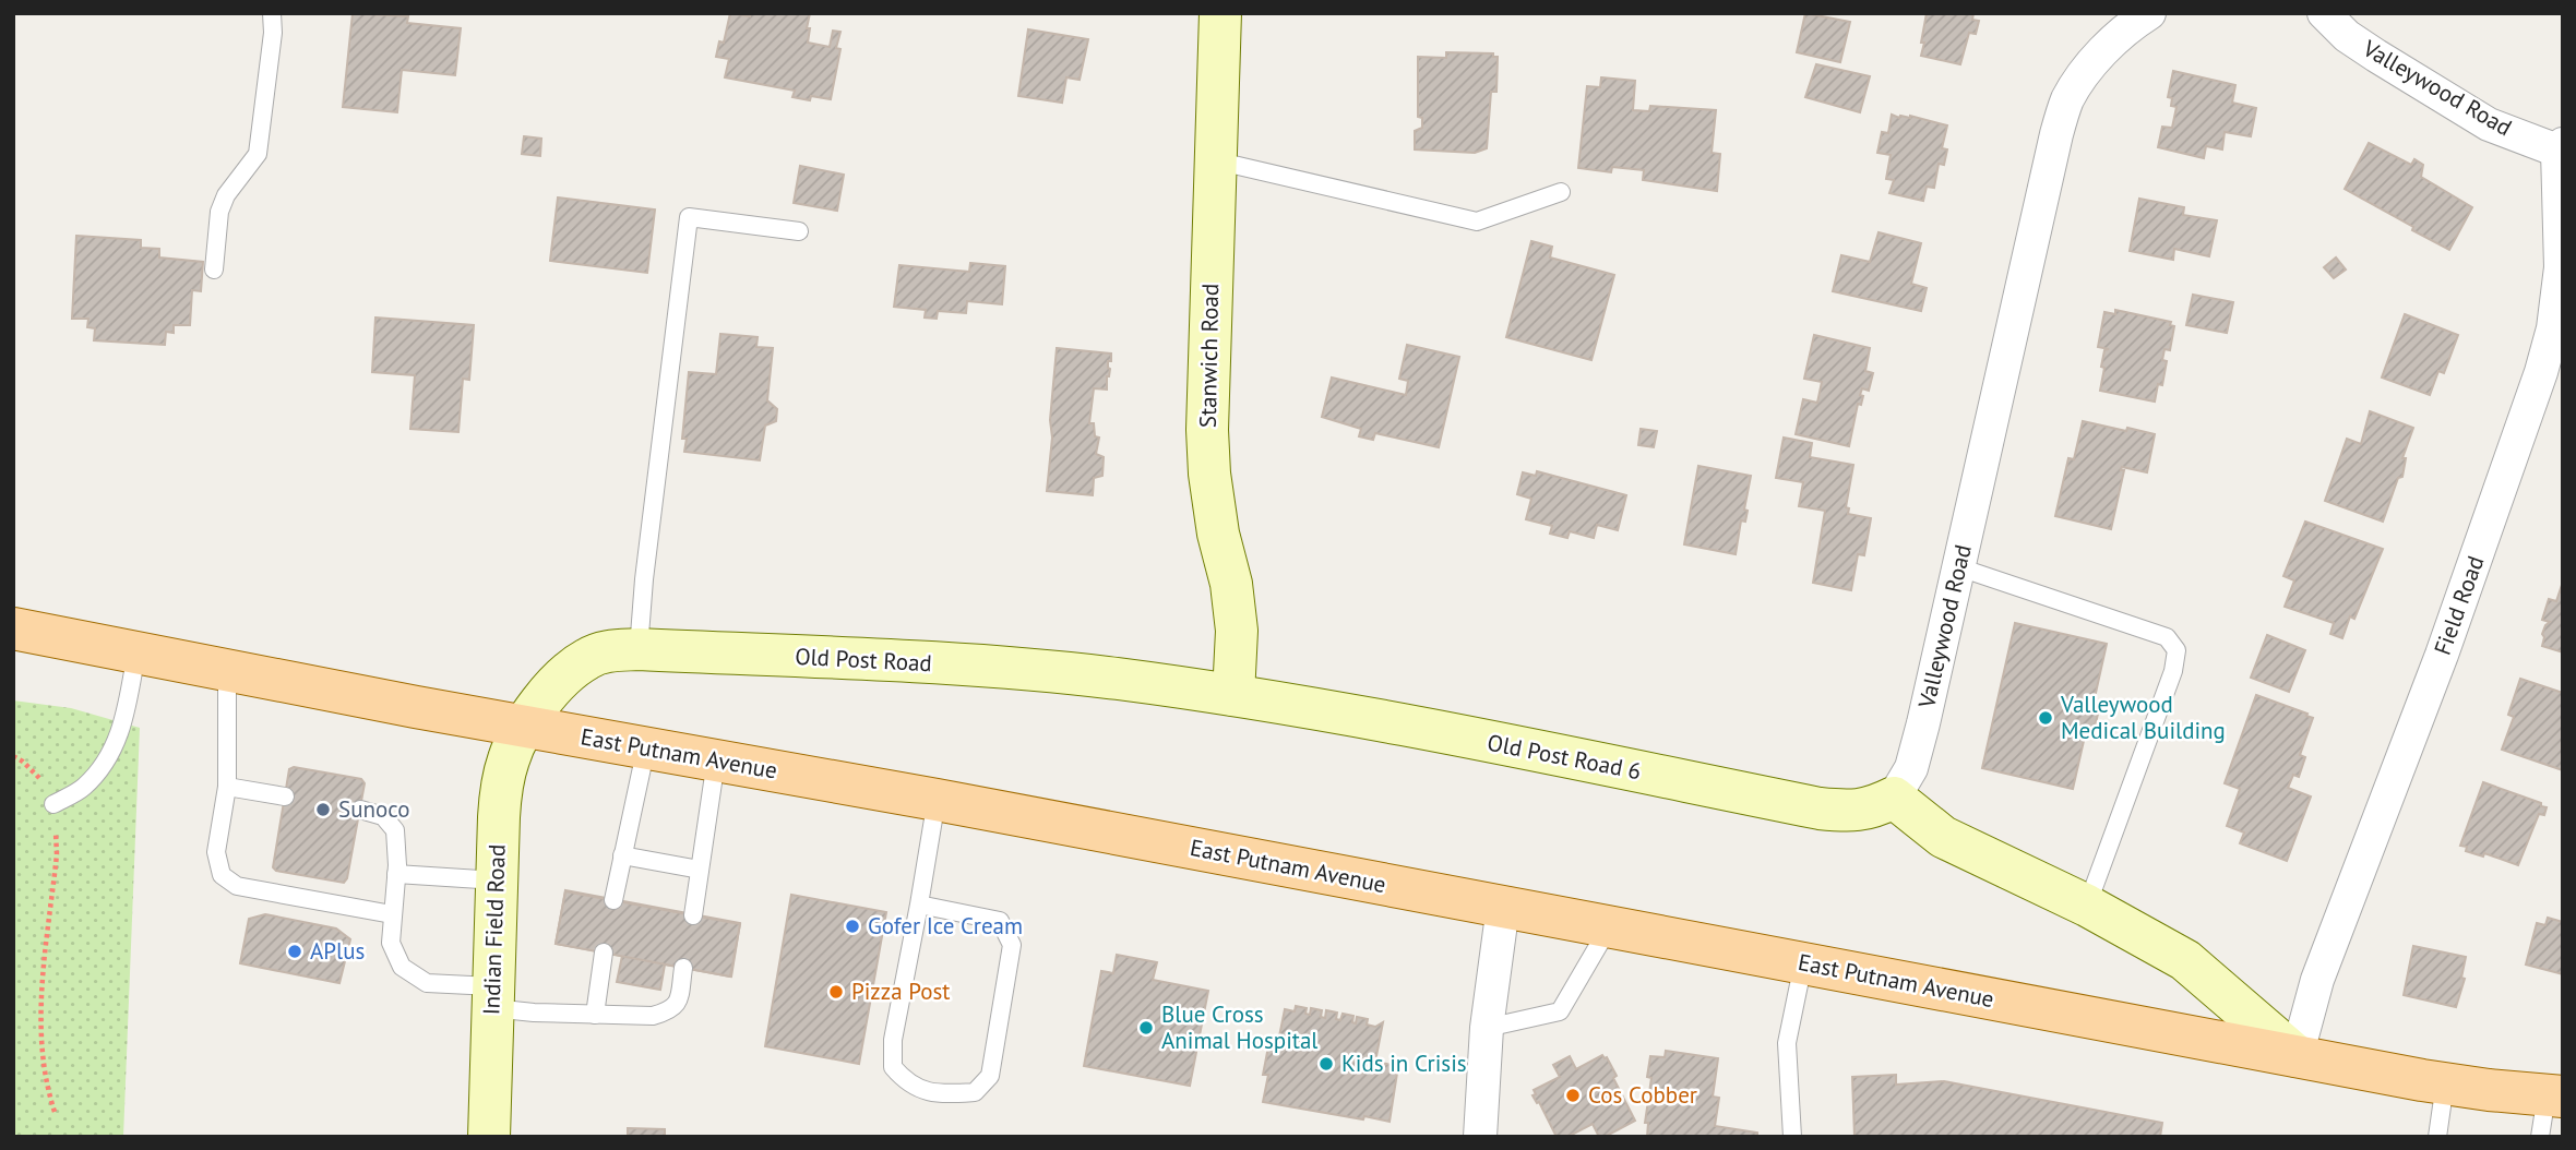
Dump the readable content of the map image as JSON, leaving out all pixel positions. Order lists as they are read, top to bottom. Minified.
{"streets":{"main road":["East Putnam Avenue"],"street":["Valleywood Road","Stanwich Road","Field Road","Old Post Road","Old Post Road 6","Indian Field Road"]},"crossings":[["Valleywood Road","Field Road"],["Valleywood Road","Old Post Road 6"],["Stanwich Road","Old Post Road"],["Stanwich Road","Old Post Road 6"],["Field Road","East Putnam Avenue"],["Old Post Road","East Putnam Avenue"],["Old Post Road","Old Post Road 6"],["Old Post Road","Indian Field Road"],["East Putnam Avenue","Indian Field Road"]],"places":["Valleywood Medical Building","Sunoco","Gofer Ice Cream","APlus","Pizza Post","Blue Cross Animal Hospital","Kids in Crisis","Cos Cobber"]}
